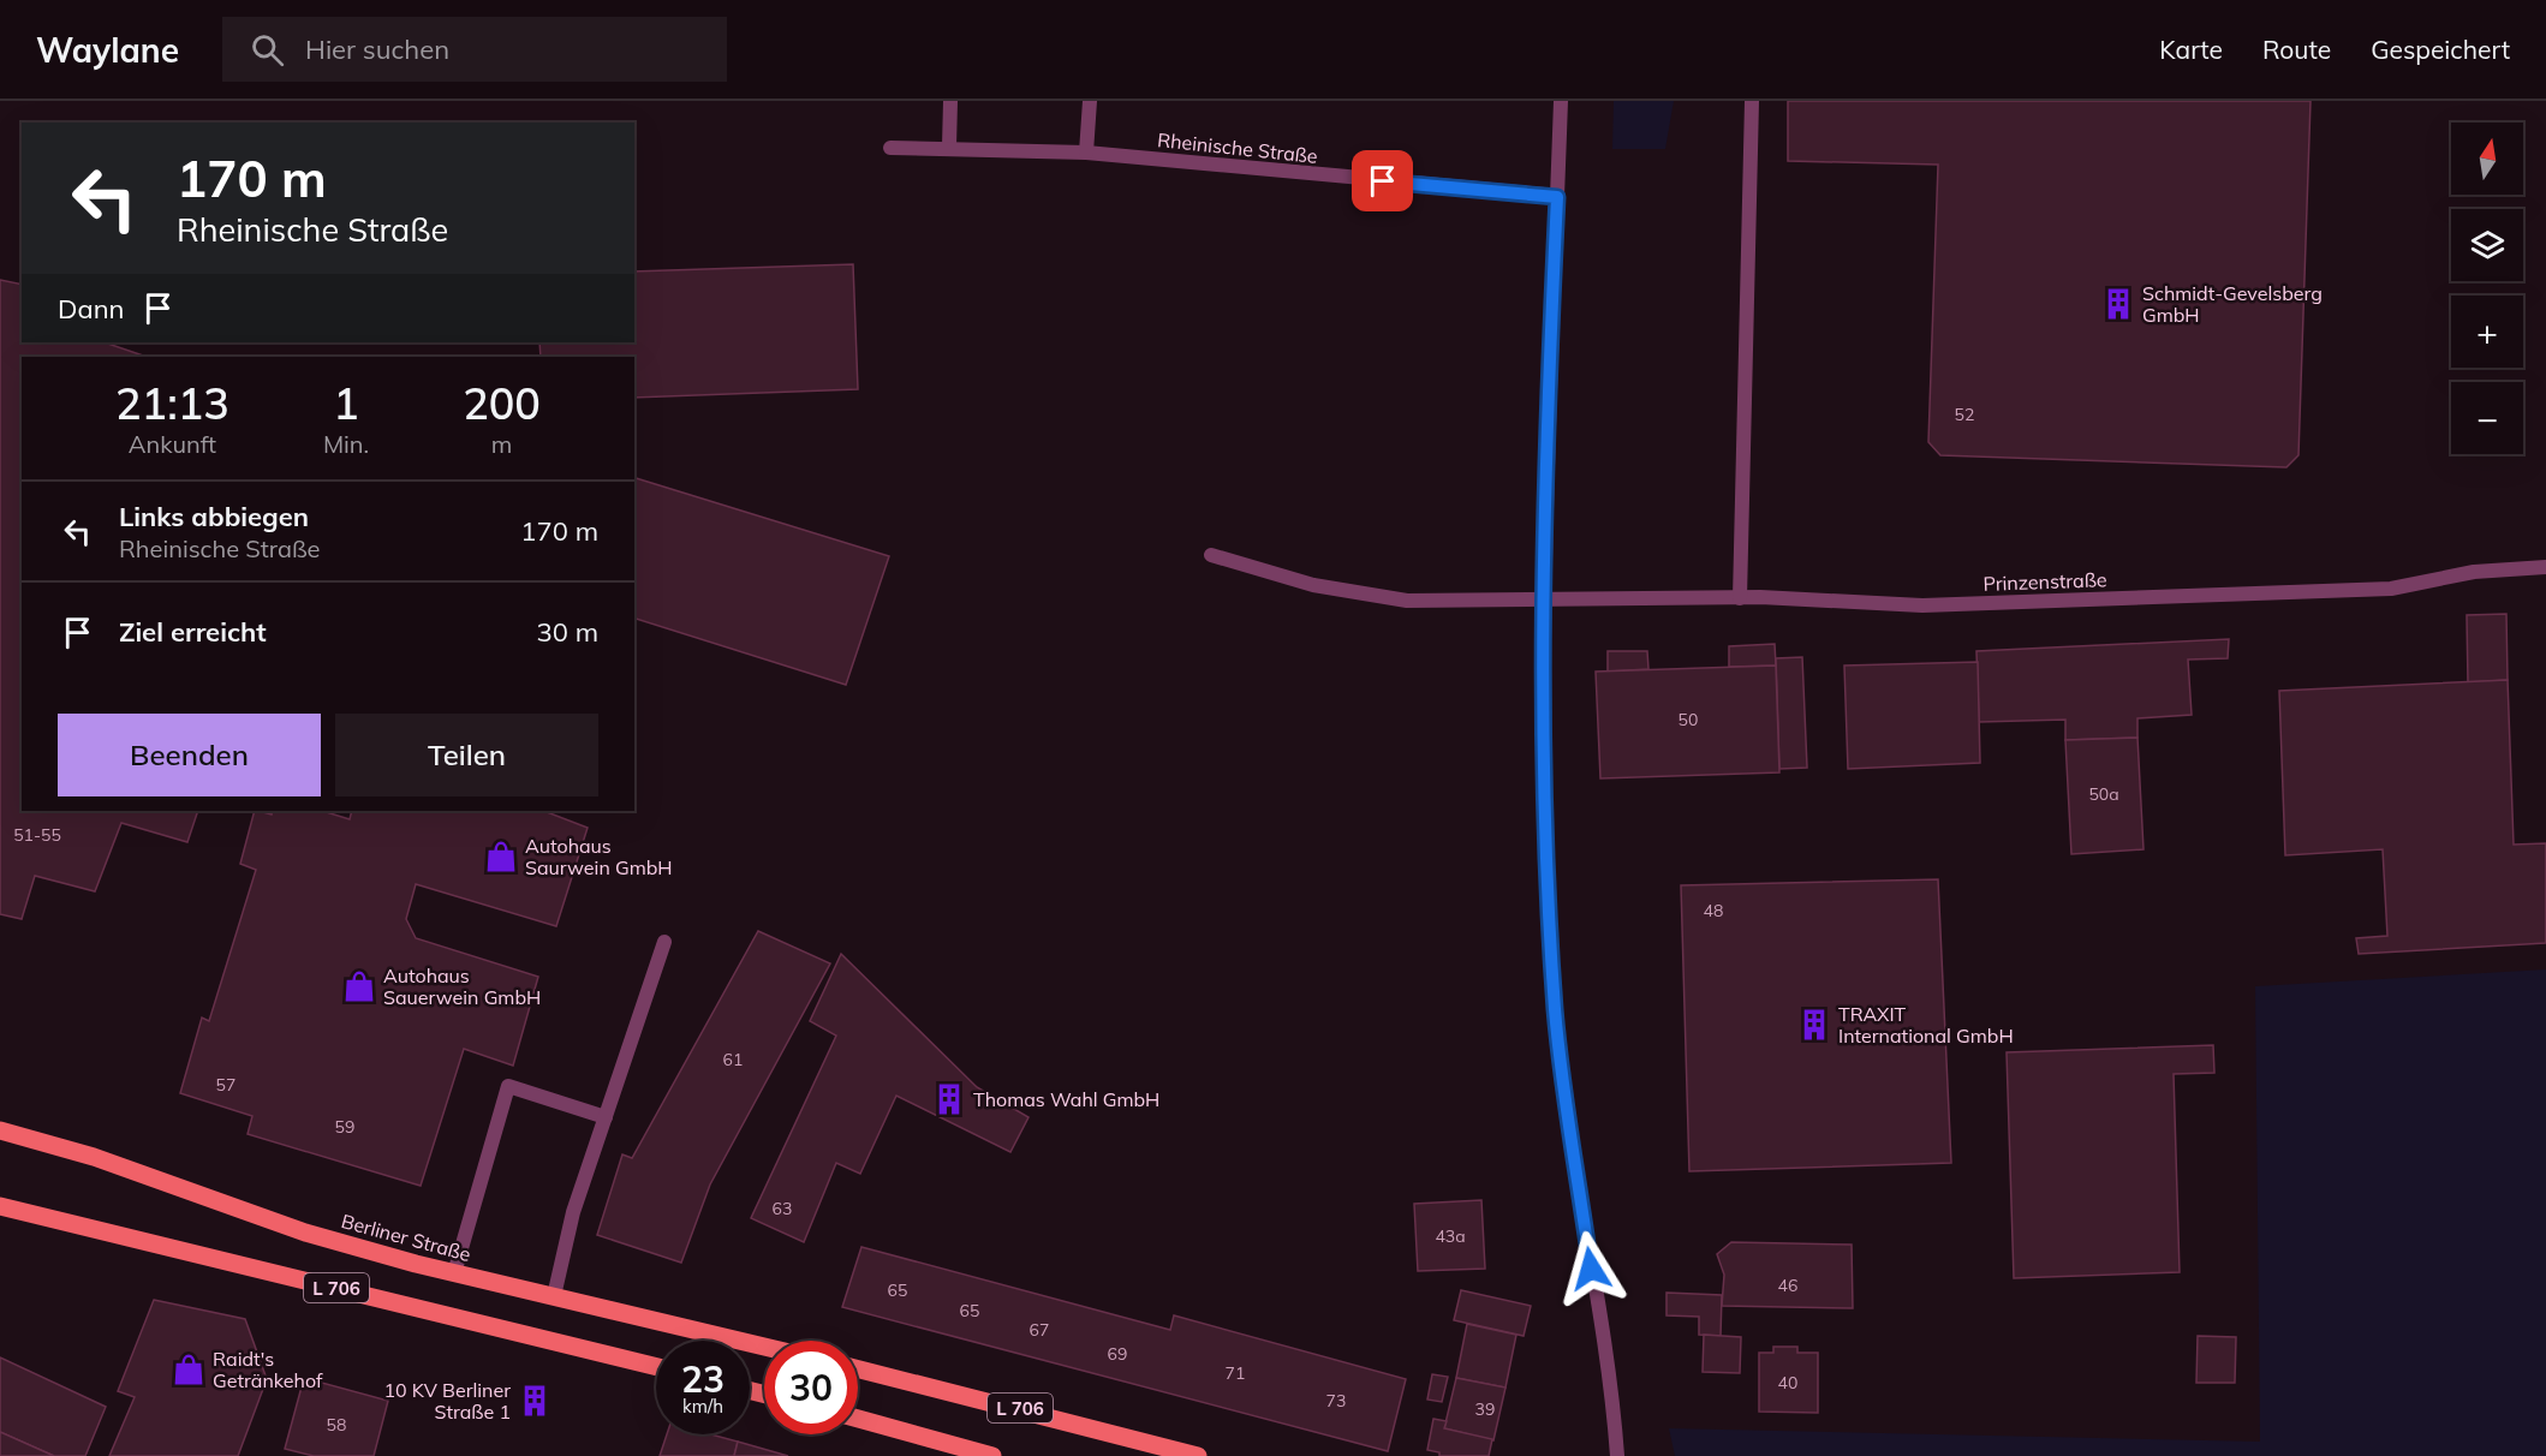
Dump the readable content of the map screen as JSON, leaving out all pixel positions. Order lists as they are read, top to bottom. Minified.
{"streets":{"main road":["Berliner Straße","L 706"],"street":["Rheinische Straße","Prinzenstraße"]},"places":{"building":["Schmidt-Gevelsberg GmbH","TRAXIT International GmbH","Thomas Wahl GmbH","10 KV Berliner Straße 1"],"shop":["Autohaus Saurwein GmbH","Autohaus Sauerwein GmbH","Raidt's Getränkehof"]},"house_numbers":["52","50","50a","51-55","48","61","57","59","63","43a","46","65","65","67","69","71","40","73","39","58"],"north":"top","page":{"header":"Waylane","search":"Hier suchen","nav":["Karte","Route","Gespeichert"],"map_buttons":["+","−"],"turn":["170 m","Rheinische Straße"],"then":"Dann","eta":["21:13","Ankunft","1","Min.","200","m"],"list":[{"name":"Links abbiegen","note":"Rheinische Straße","value":"170 m"},{"name":"Ziel erreicht","value":"30 m"}],"buttons":["Beenden","Teilen"],"speed":"23 km/h","limit":"30"}}
